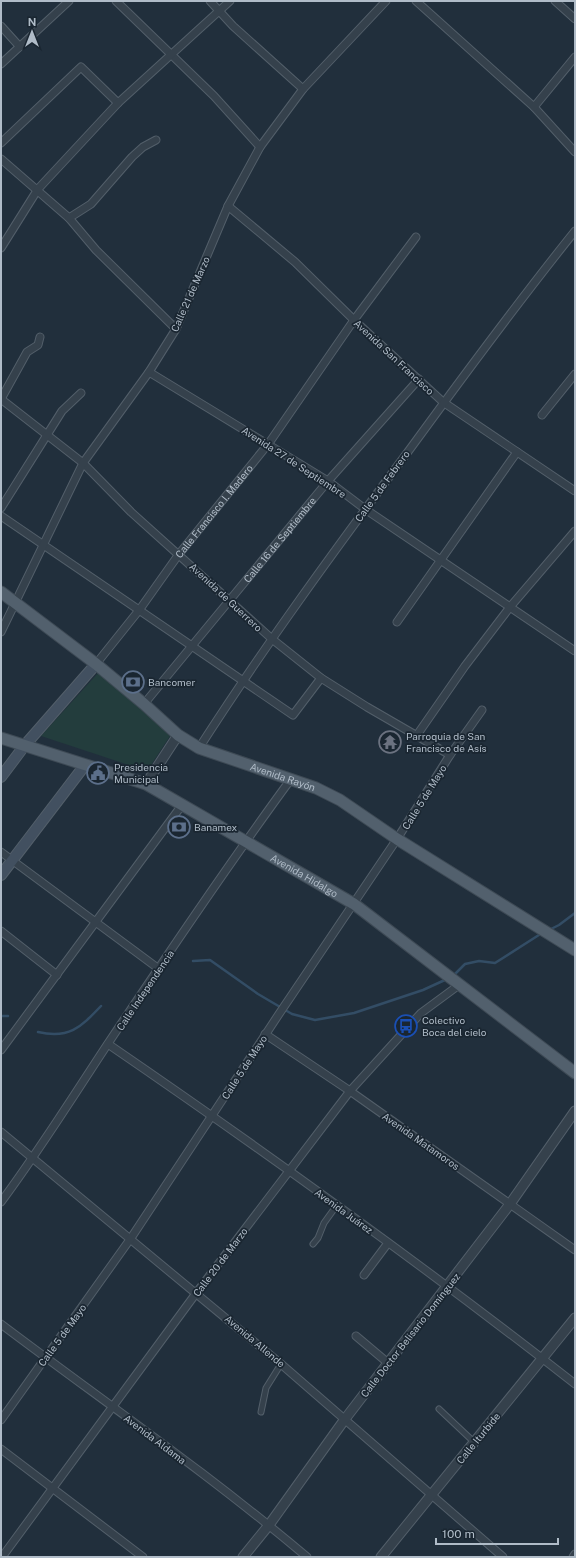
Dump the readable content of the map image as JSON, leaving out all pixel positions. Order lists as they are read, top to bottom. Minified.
{"streets":{"main road":["Calle Francisco I. Madero","Avenida Rayón","Avenida Hidalgo"],"street":["Calle 21 de Marzo","Avenida San Francisco","Avenida 27 de Septiembre","Calle 5 de Febrero","Calle 16 de Septiembre","Avenida de Guerrero","Calle 5 de Mayo","Calle Independencia","Avenida Matamoros","Avenida Juárez","Calle 20 de Marzo","Calle Doctor Belisario Domínguez","Avenida Allende","Calle Iturbide","Avenida Aldama"]},"crossings":[["Calle 21 de Marzo","Avenida San Francisco"],["Calle 21 de Marzo","Avenida 27 de Septiembre"],["Calle 21 de Marzo","Avenida de Guerrero"],["Calle 21 de Marzo","Avenida Rayón"],["Avenida San Francisco","Calle 5 de Febrero"],["Avenida San Francisco","Calle Francisco I. Madero"],["Avenida San Francisco","Calle 16 de Septiembre"],["Avenida 27 de Septiembre","Calle 5 de Febrero"],["Avenida 27 de Septiembre","Calle Francisco I. Madero"],["Avenida 27 de Septiembre","Calle 16 de Septiembre"],["Calle 5 de Febrero","Avenida de Guerrero"],["Calle 5 de Febrero","Avenida Rayón"],["Calle Francisco I. Madero","Avenida de Guerrero"],["Calle Francisco I. Madero","Avenida Rayón"],["Calle Francisco I. Madero","Avenida Hidalgo"],["Calle 16 de Septiembre","Avenida de Guerrero"],["Calle 16 de Septiembre","Avenida Rayón"],["Avenida de Guerrero","Calle 5 de Mayo"],["Avenida Rayón","Calle 5 de Mayo"],["Avenida Rayón","Calle Independencia"],["Calle 5 de Mayo","Avenida Hidalgo"],["Calle 5 de Mayo","Avenida Matamoros"],["Calle 5 de Mayo","Avenida Juárez"],["Calle 5 de Mayo","Avenida Allende"],["Calle 5 de Mayo","Avenida Aldama"],["Avenida Hidalgo","Calle Independencia"],["Avenida Hidalgo","Calle 20 de Marzo"],["Calle Independencia","Avenida Juárez"],["Calle Independencia","Avenida Allende"],["Avenida Matamoros","Calle 20 de Marzo"],["Avenida Matamoros","Calle Doctor Belisario Domínguez"],["Avenida Juárez","Calle 20 de Marzo"],["Avenida Juárez","Calle Doctor Belisario Domínguez"],["Avenida Juárez","Calle Iturbide"],["Calle 20 de Marzo","Avenida Allende"],["Calle 20 de Marzo","Avenida Aldama"],["Calle Doctor Belisario Domínguez","Avenida Allende"],["Calle Doctor Belisario Domínguez","Avenida Aldama"],["Avenida Allende","Calle Iturbide"]],"places":{"bank":["Bancomer","Banamex"],"temple":["Parroquia de San Francisco de Asís"],"public building":["Presidencia Municipal"],"bus stop":["Colectivo Boca del cielo"]},"scale_bar":"100 m","north":"top"}
